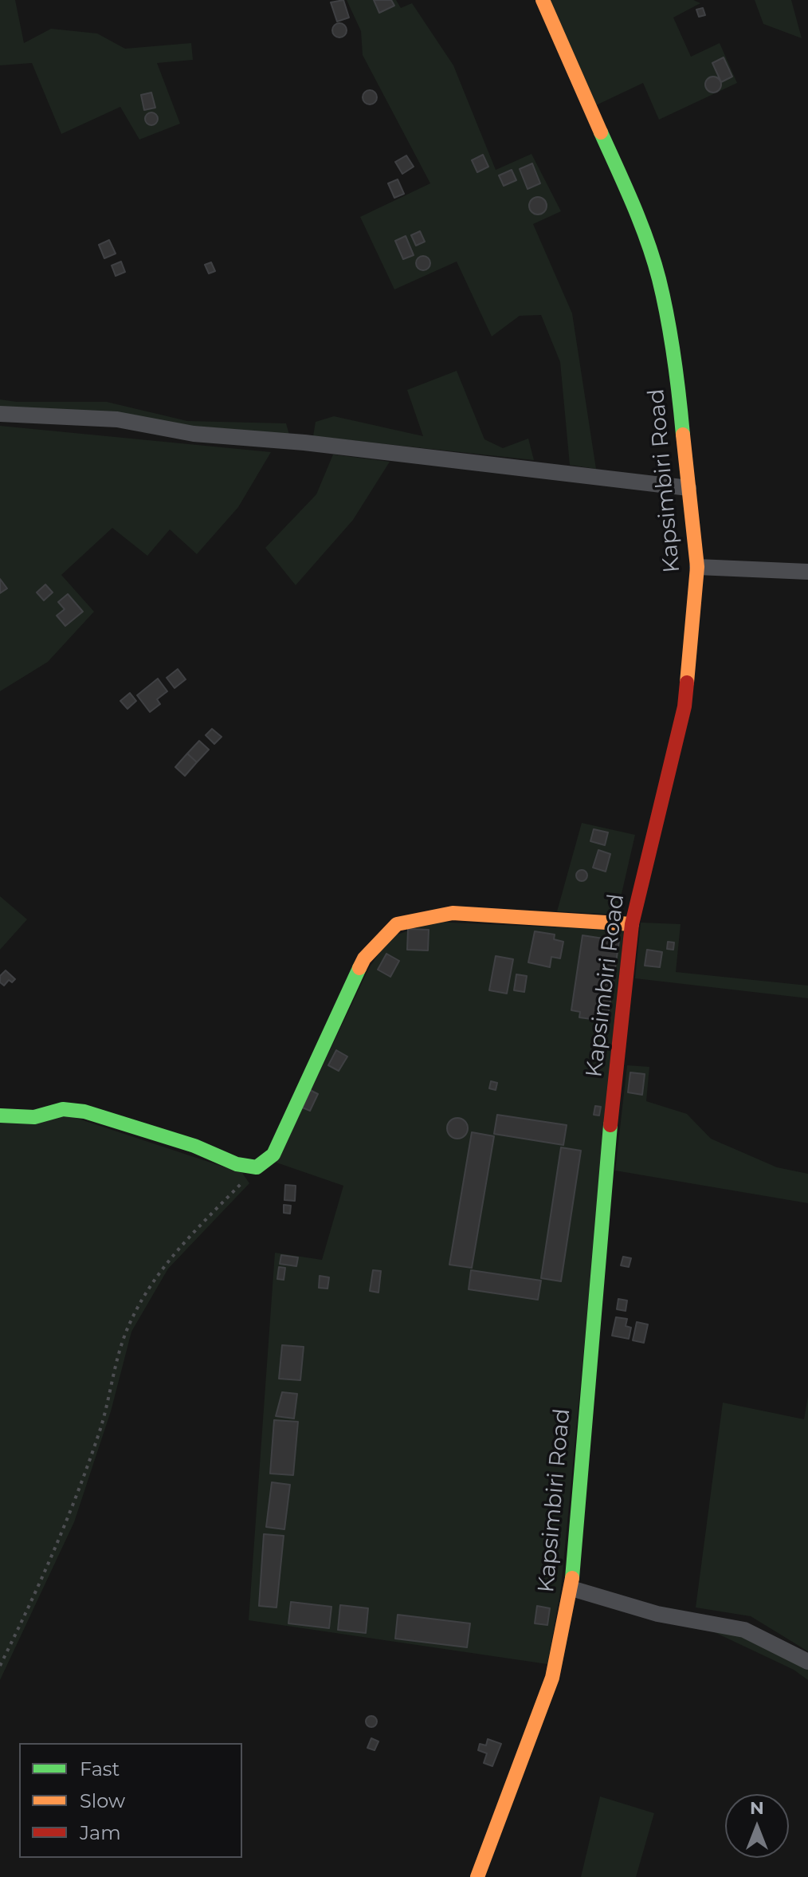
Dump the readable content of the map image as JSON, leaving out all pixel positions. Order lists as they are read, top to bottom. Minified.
{"streets":{"street":["Kapsimbiri Road"]},"legend":["Fast","Slow","Jam"],"north":"top"}
